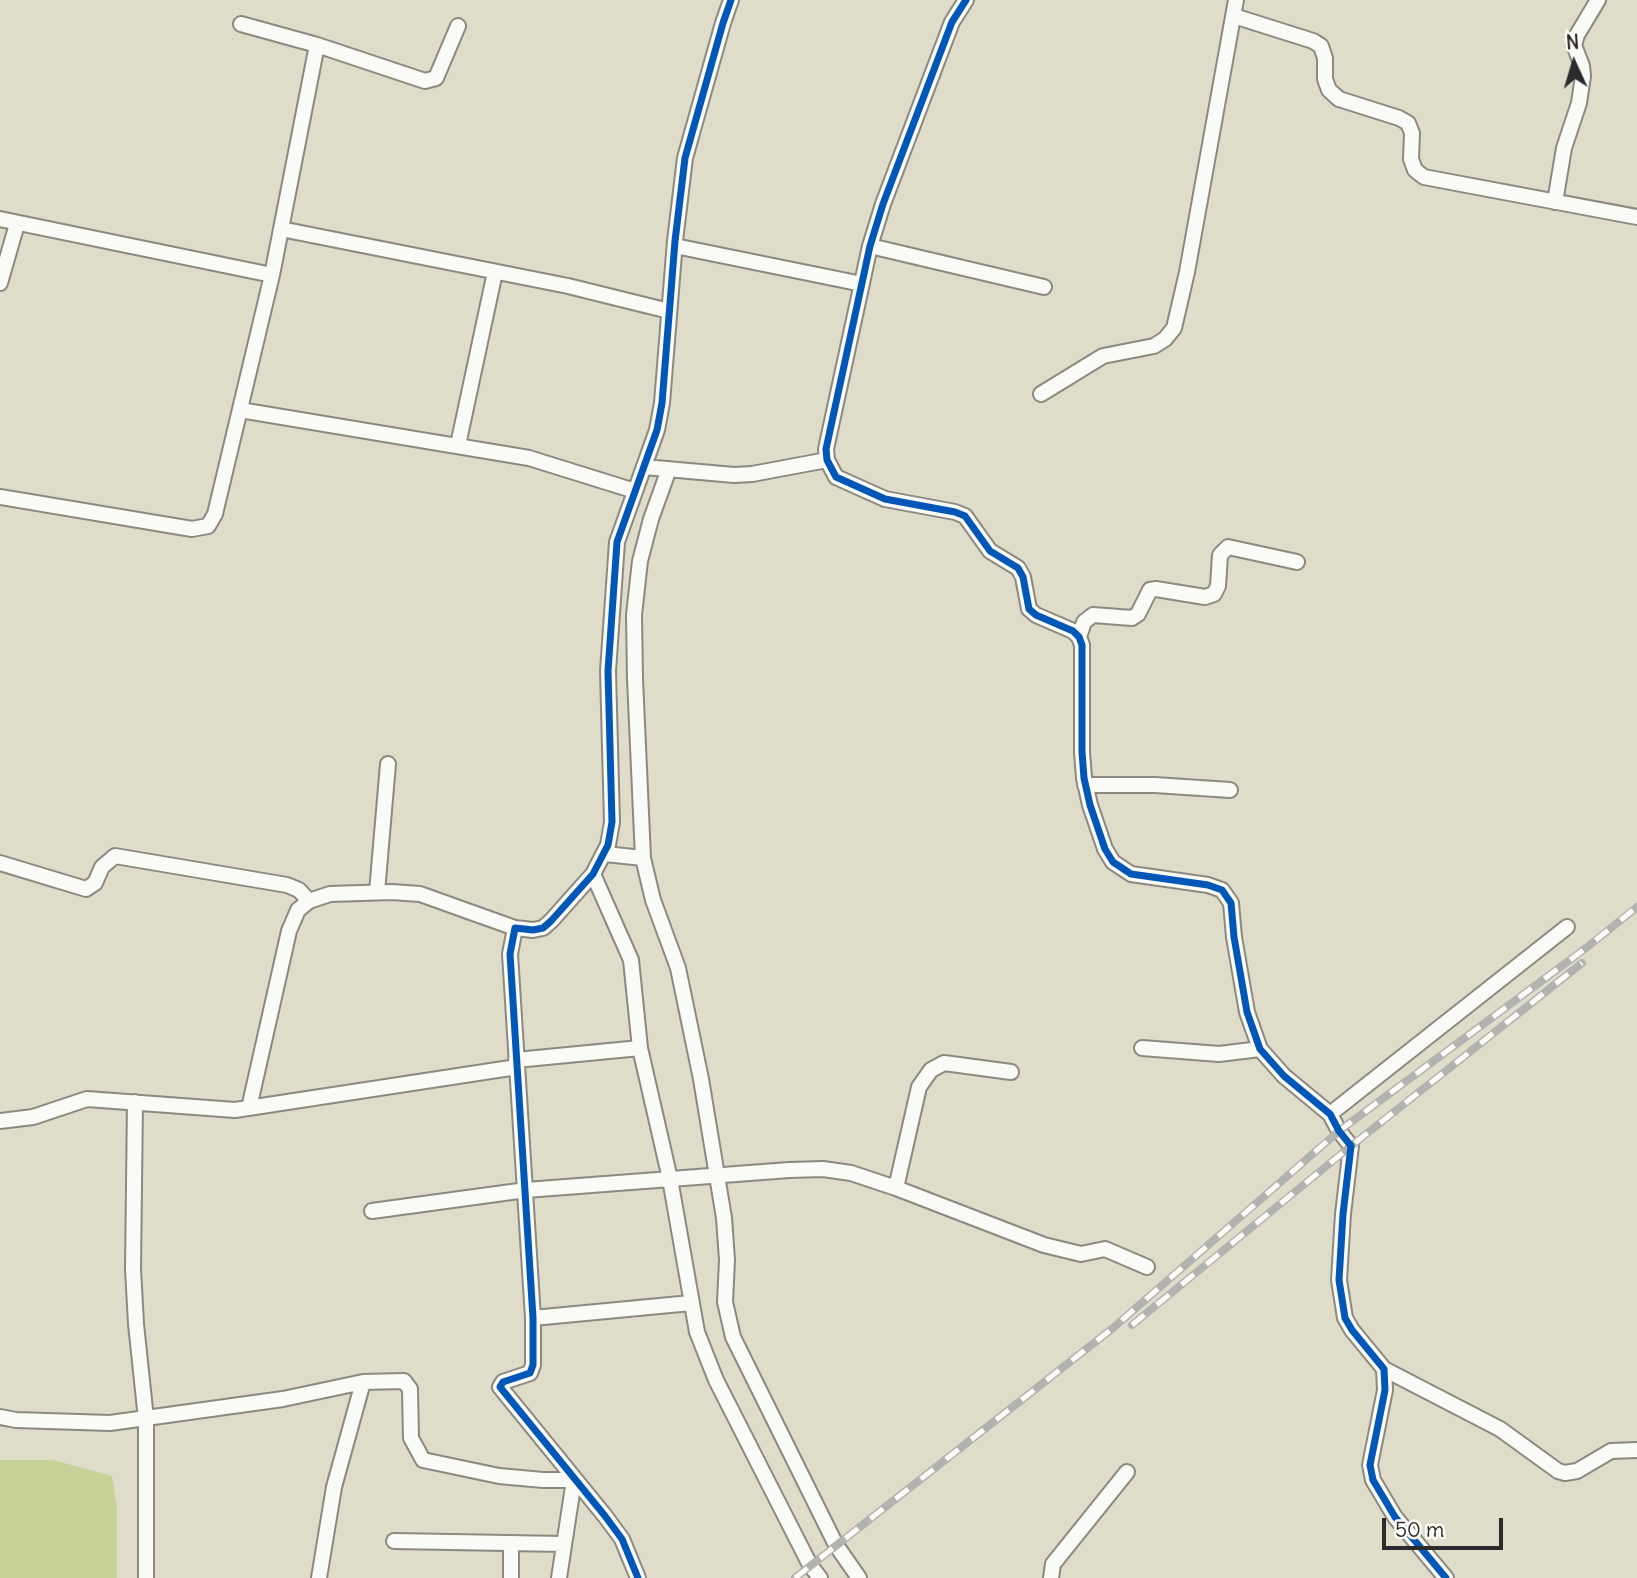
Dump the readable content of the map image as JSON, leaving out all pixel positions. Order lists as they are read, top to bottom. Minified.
{"scale_bar":"50 m","north":"top"}
